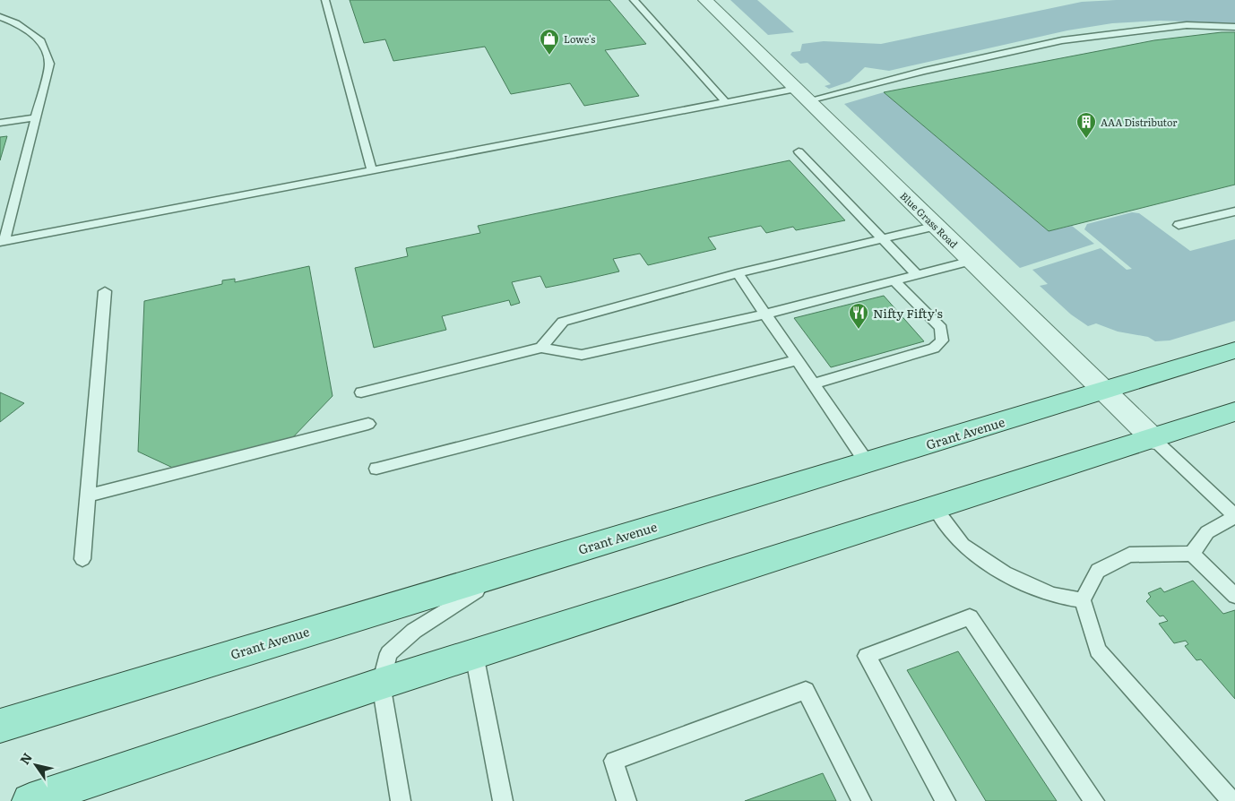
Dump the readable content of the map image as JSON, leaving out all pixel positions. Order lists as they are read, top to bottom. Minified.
{"streets":{"main road":["Grant Avenue"],"street":["Blue Grass Road"]},"crossings":[["Blue Grass Road","Grant Avenue"]],"places":{"shop":["Lowe's"],"building":["AAA Distributor"],"restaurant":["Nifty Fifty's"]},"north":"top left"}
